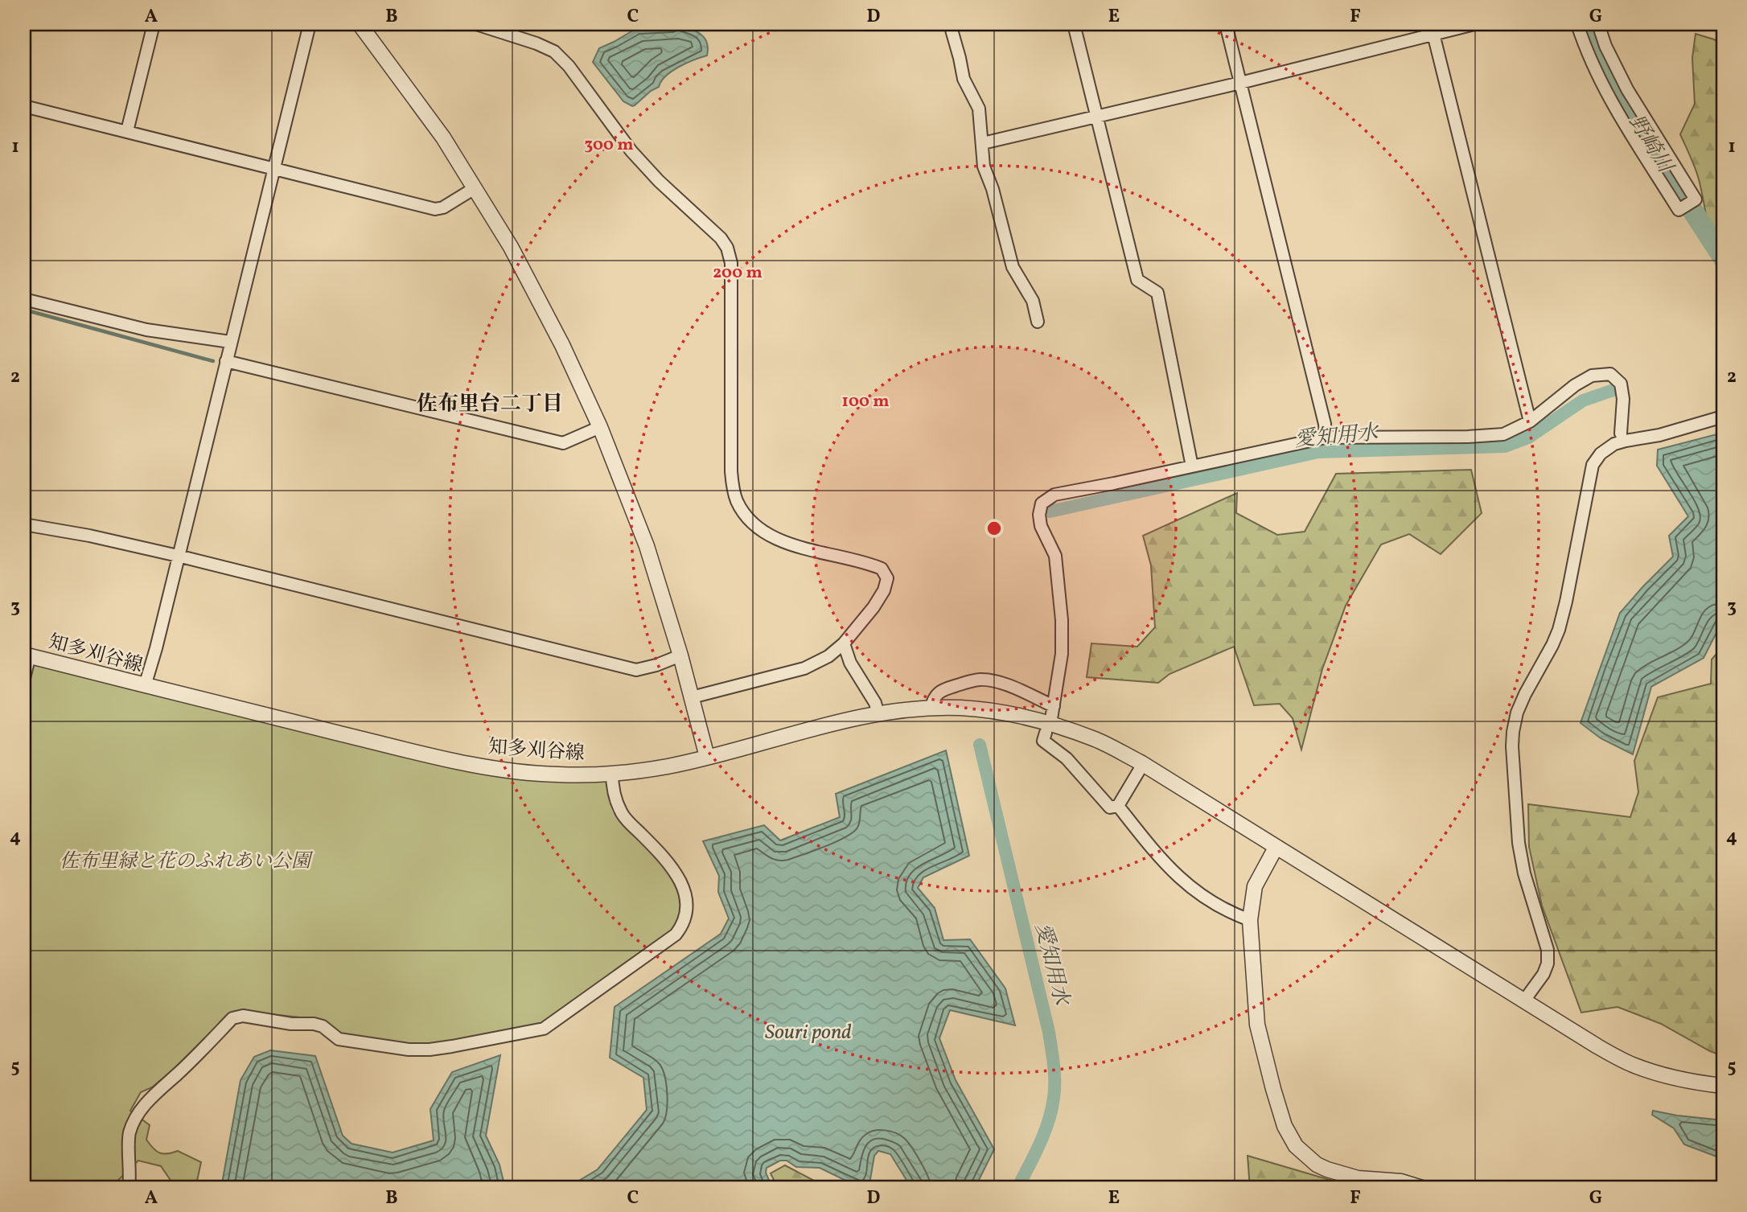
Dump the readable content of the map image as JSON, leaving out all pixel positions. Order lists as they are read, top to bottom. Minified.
{"streets":{"street":["知多刈谷線"]},"districts":["佐布里台二丁目"],"water":["野崎川","愛知用水","Souri pond"],"parks":["佐布里緑と花のふれあい公園"],"grid":{"columns":["A","B","C","D","E","F","G"],"rows":["1","2","3","4","5"]},"rings":["300 m","200 m","100 m"]}
